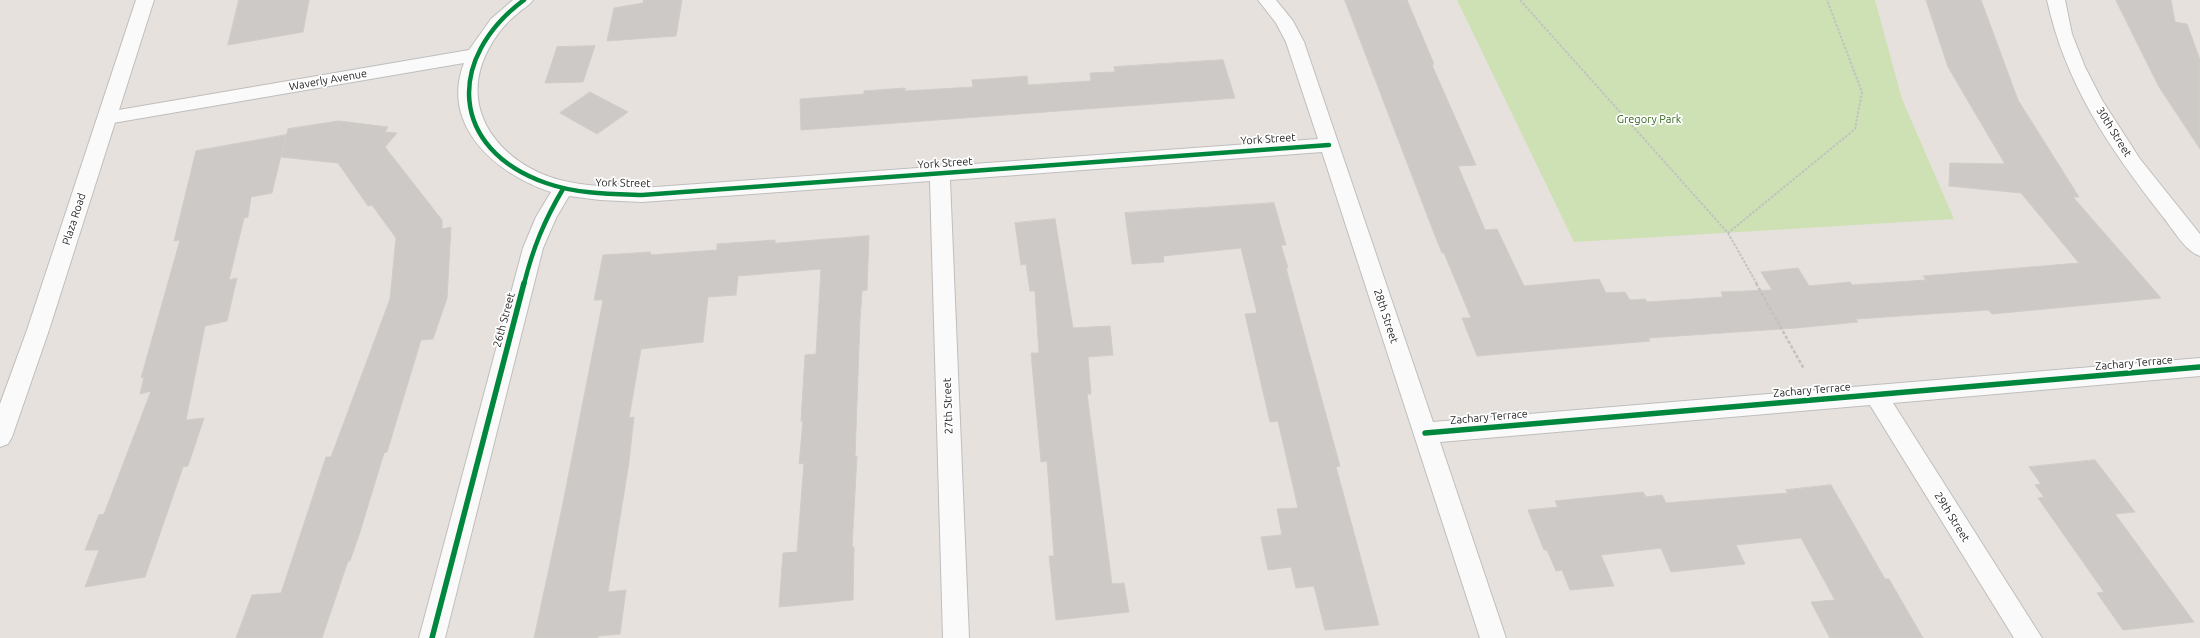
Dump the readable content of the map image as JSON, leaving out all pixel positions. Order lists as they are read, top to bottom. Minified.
{"streets":{"street":["Waverly Avenue","30th Street","York Street","Plaza Road","28th Street","26th Street","Zachary Terrace","27th Street","29th Street"]},"crossings":[["Waverly Avenue","Plaza Road"],["York Street","28th Street"],["York Street","26th Street"],["York Street","27th Street"],["28th Street","Zachary Terrace"],["Zachary Terrace","29th Street"]],"parks":["Gregory Park"]}
